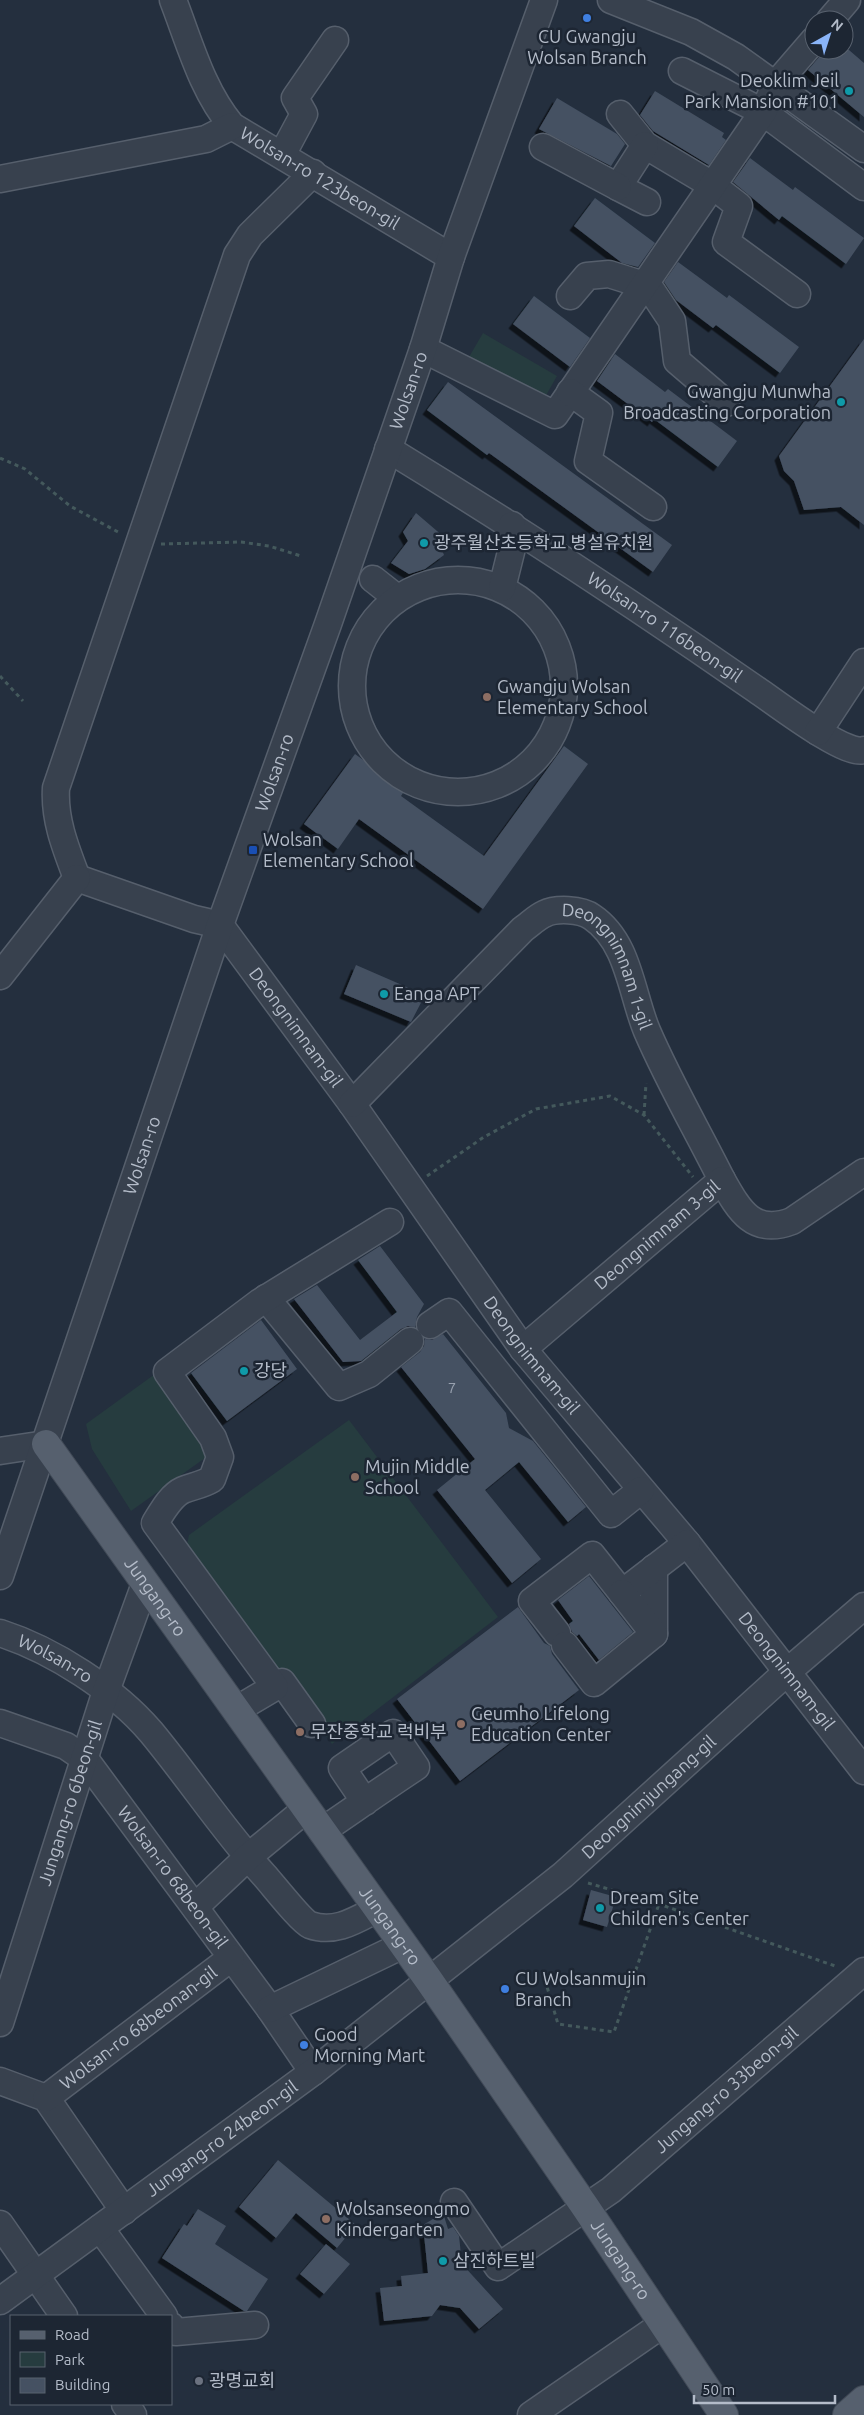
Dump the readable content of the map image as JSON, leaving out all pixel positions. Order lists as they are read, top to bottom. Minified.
{"streets":{"main road":["Jungang-ro"],"street":["Wolsan-ro 123beon-gil","Wolsan-ro","Wolsan-ro 116beon-gil","Deongnimnam 1-gil","Deongnimnam-gil","Deongnimnam 3-gil","Deongnimjungang-gil","Jungang-ro 6beon-gil","Wolsan-ro 68beon-gil","Wolsan-ro 68beonan-gil","Jungang-ro 33beon-gil","Jungang-ro 24beon-gil"]},"crossings":[["Wolsan-ro 123beon-gil","Wolsan-ro"],["Wolsan-ro","Wolsan-ro 116beon-gil"],["Wolsan-ro","Deongnimnam-gil"],["Wolsan-ro","Jungang-ro"],["Wolsan-ro","Jungang-ro 6beon-gil"],["Deongnimnam 1-gil","Deongnimnam-gil"],["Deongnimnam 1-gil","Deongnimnam 3-gil"],["Deongnimnam-gil","Deongnimnam 3-gil"],["Deongnimnam-gil","Deongnimjungang-gil"],["Jungang-ro","Deongnimjungang-gil"],["Jungang-ro","Jungang-ro 6beon-gil"],["Jungang-ro","Jungang-ro 33beon-gil"],["Jungang-ro","Jungang-ro 24beon-gil"],["Deongnimjungang-gil","Jungang-ro 24beon-gil"],["Jungang-ro 6beon-gil","Wolsan-ro 68beon-gil"],["Wolsan-ro 68beon-gil","Wolsan-ro 68beonan-gil"],["Wolsan-ro 68beon-gil","Jungang-ro 24beon-gil"]],"places":{"other":["CU Gwangju Wolsan Branch","Deoklim Jeil Park Mansion #101","Gwangju Munwha Broadcasting Corporation","광주월산초등학교 병설유치원","Gwangju Wolsan Elementary School","Eanga APT","강당","Mujin Middle School","Geumho Lifelong Education Center","무잔중학교 럭비부","Dream Site Children's Center","CU Wolsanmujin Branch","Good Morning Mart","Wolsanseongmo Kindergarten","삼진하트빌","광명교회"],"transit":["Wolsan Elementary School"]},"house_numbers":["7"],"legend":["Road","Park","Building"],"scale_bar":"50 m","north":"top right"}
